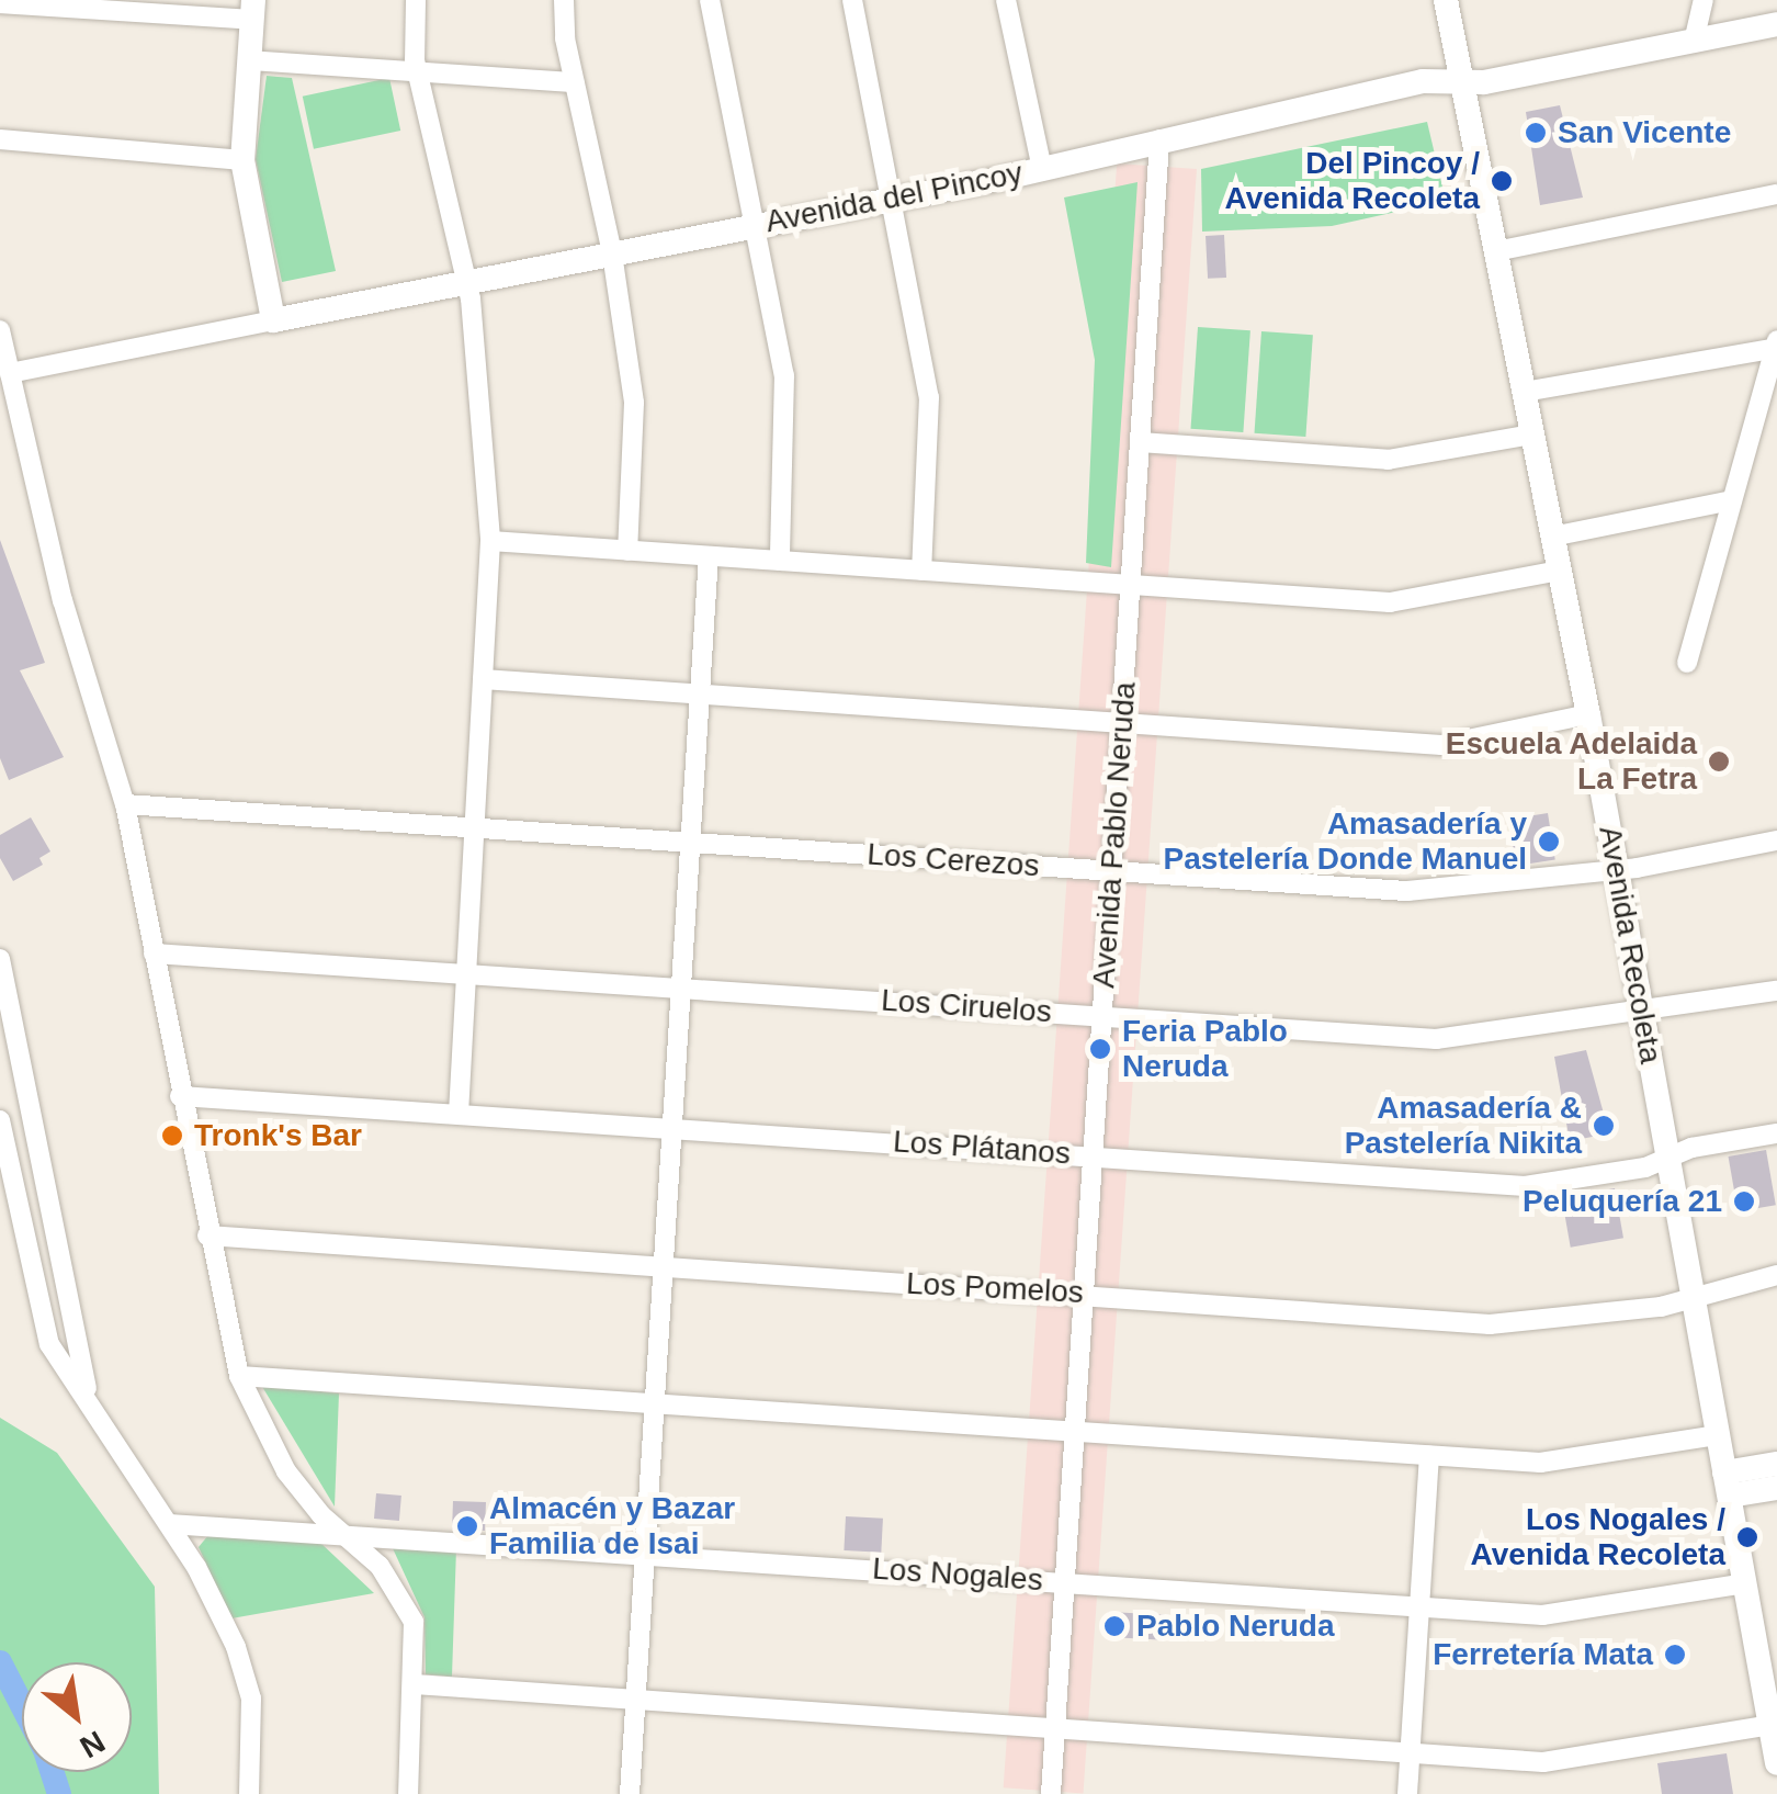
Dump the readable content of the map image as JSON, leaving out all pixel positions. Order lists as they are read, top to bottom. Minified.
{"streets":{"street":["Avenida del Pincoy","Avenida Pablo Neruda","Los Cerezos","Avenida Recoleta","Los Ciruelos","Los Plátanos","Los Pomelos","Los Nogales"]},"crossings":[["Avenida del Pincoy","Avenida Pablo Neruda"],["Avenida del Pincoy","Avenida Recoleta"],["Avenida Pablo Neruda","Los Cerezos"],["Avenida Pablo Neruda","Los Ciruelos"],["Avenida Pablo Neruda","Los Plátanos"],["Avenida Pablo Neruda","Los Pomelos"],["Avenida Pablo Neruda","Los Nogales"],["Los Cerezos","Avenida Recoleta"],["Avenida Recoleta","Los Ciruelos"],["Avenida Recoleta","Los Plátanos"],["Avenida Recoleta","Los Pomelos"],["Avenida Recoleta","Los Nogales"]],"places":["San Vicente","Del Pincoy / Avenida Recoleta","Escuela Adelaida La Fetra","Amasadería y Pastelería Donde Manuel","Feria Pablo Neruda","Amasadería & Pastelería Nikita","Tronk's Bar","Peluquería 21","Almacén y Bazar Familia de Isai","Los Nogales / Avenida Recoleta","Pablo Neruda","Ferretería Mata"],"north":"bottom right"}
